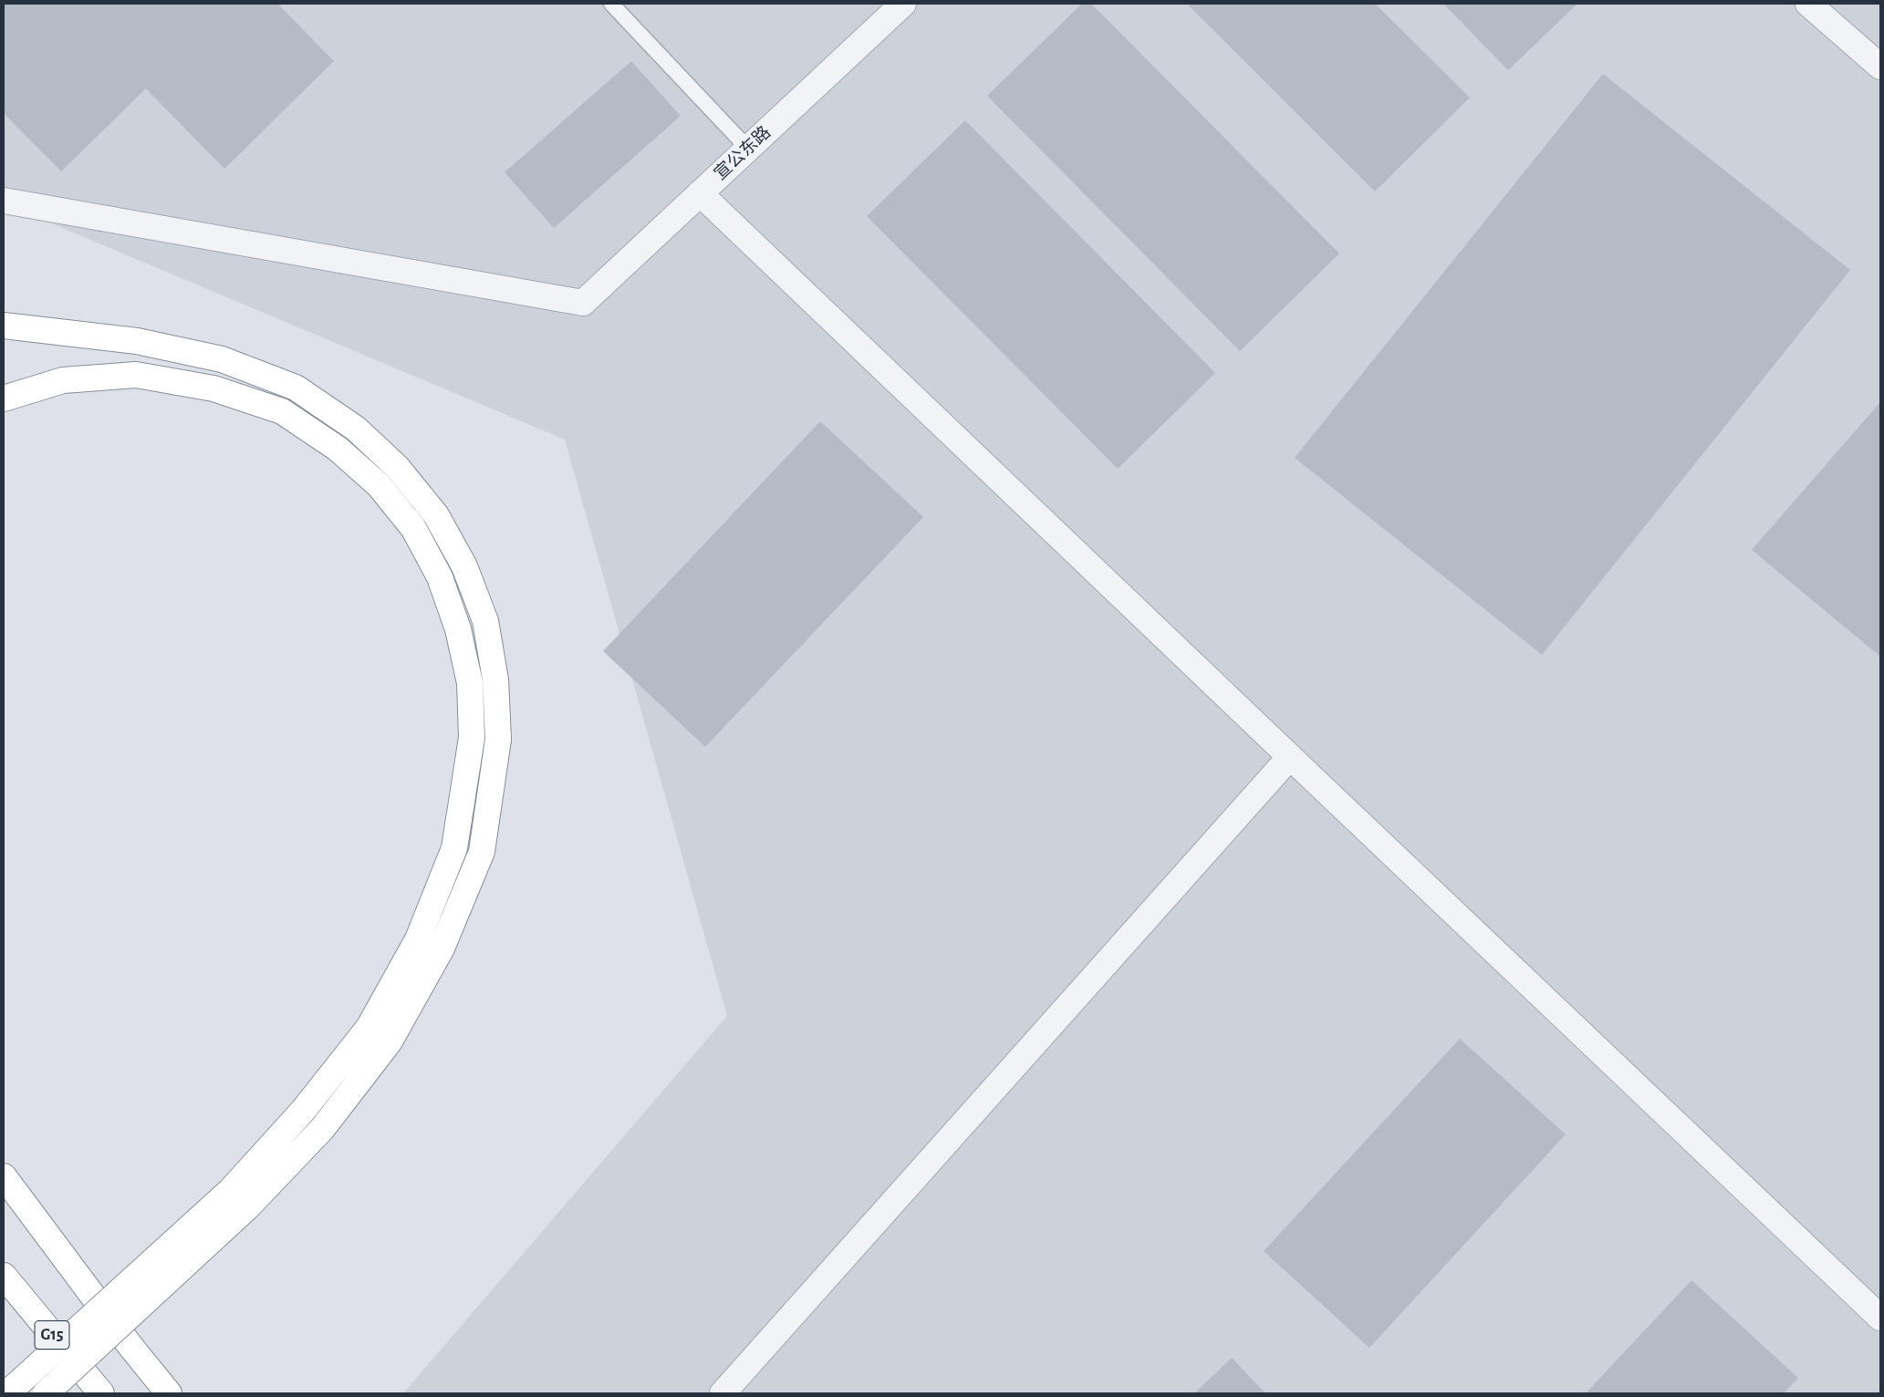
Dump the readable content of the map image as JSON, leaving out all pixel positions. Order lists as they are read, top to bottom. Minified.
{"streets":{"highway":["G15"],"street":["宣公东路"]}}
